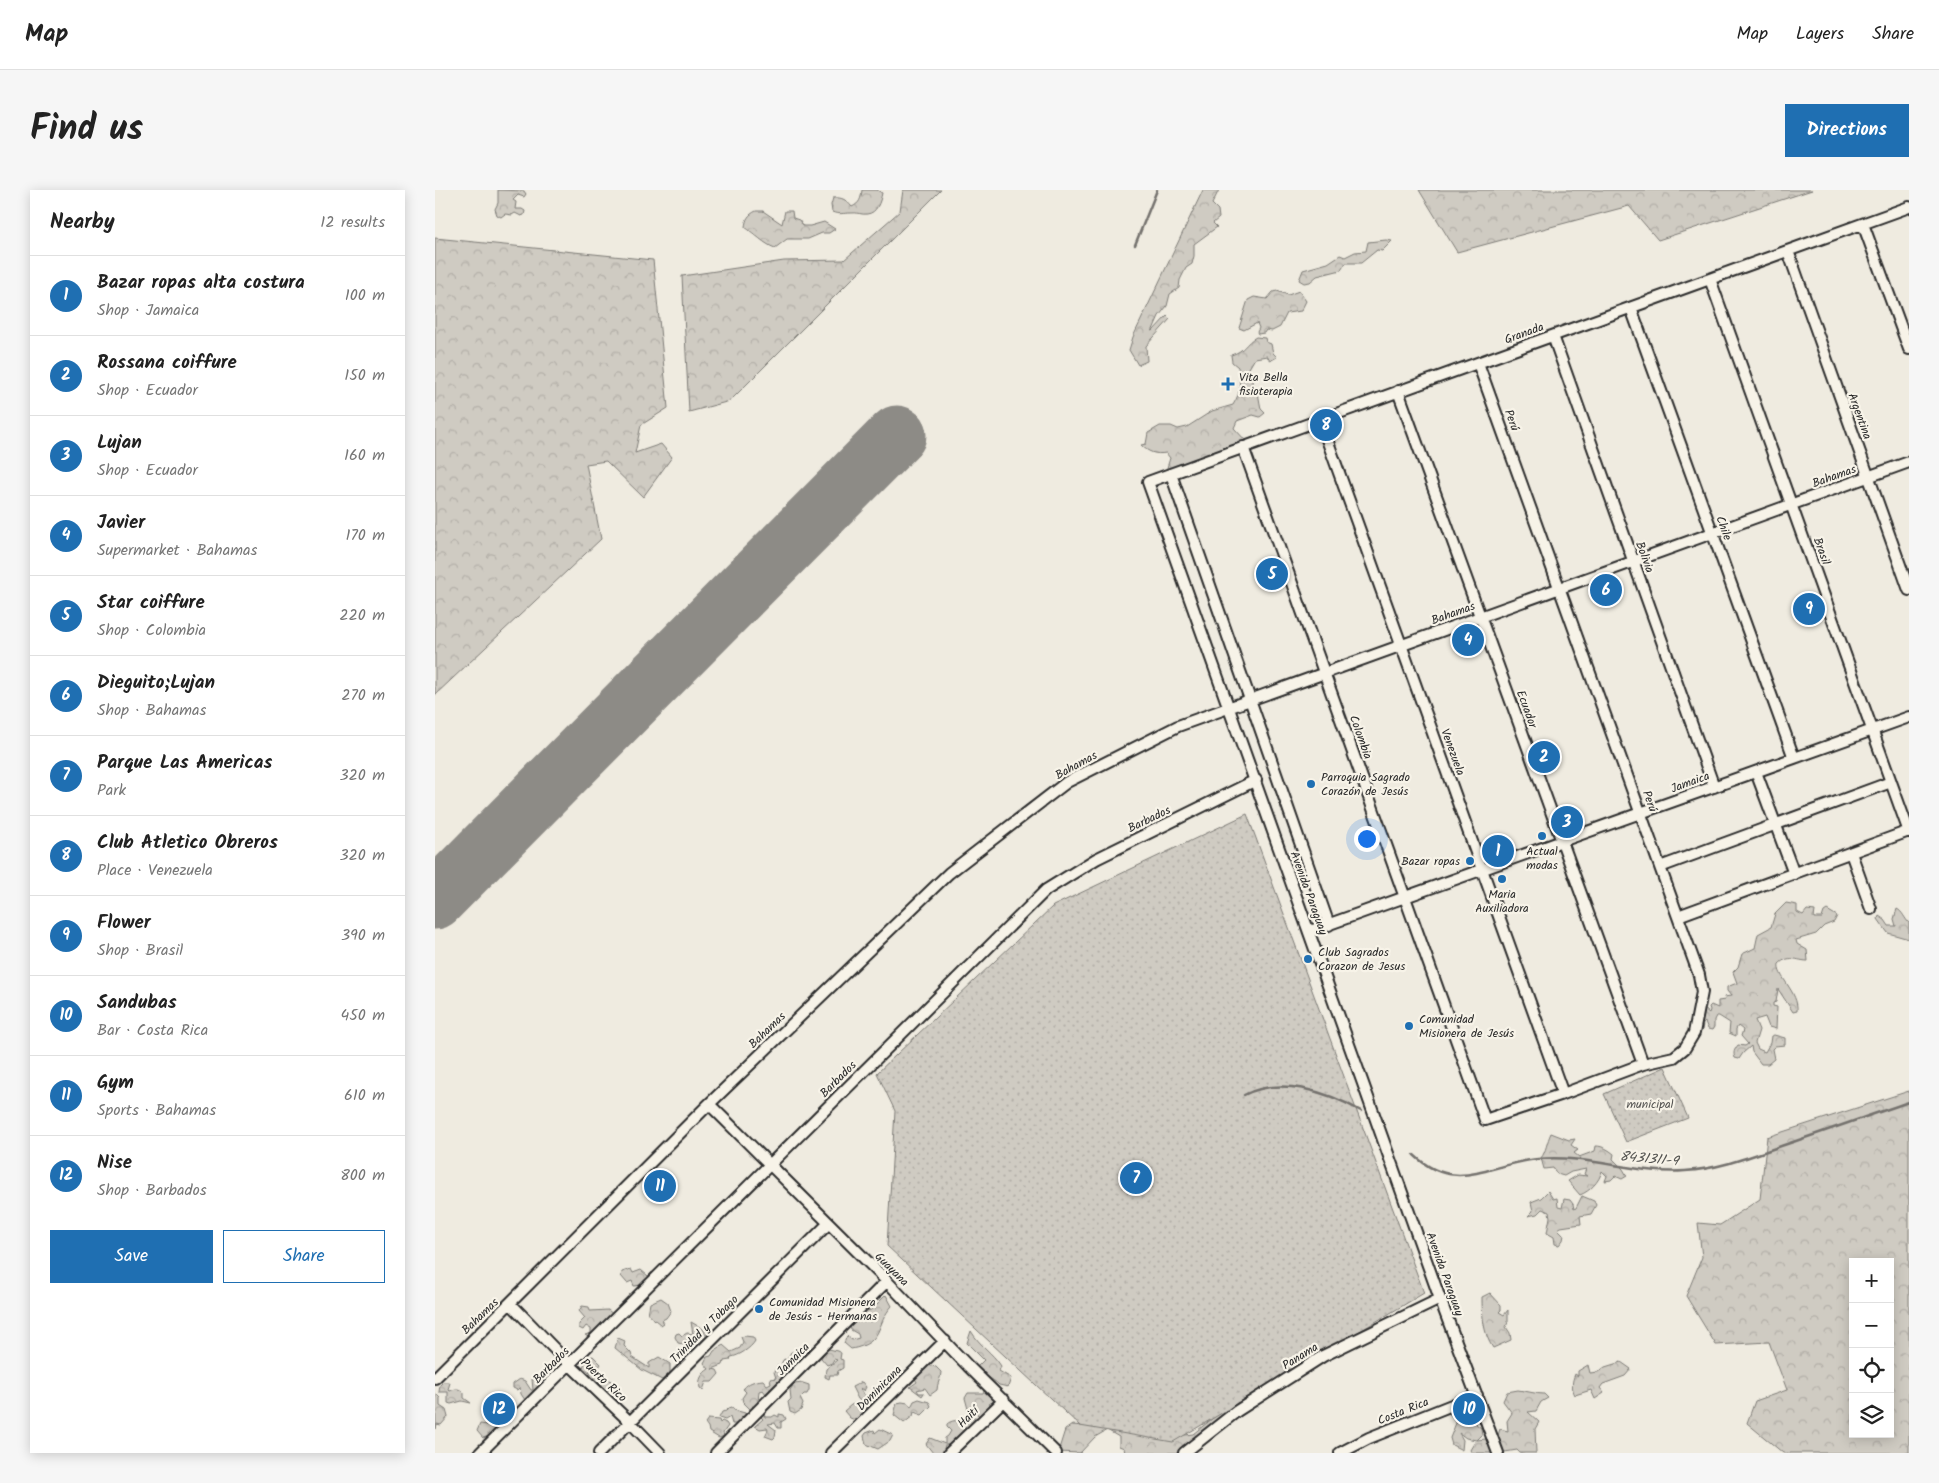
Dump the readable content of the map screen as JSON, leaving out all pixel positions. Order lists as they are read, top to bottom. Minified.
{"streets":{"street":["Granada","Argentina","Perú","Bahamas","Chile","Brasil","Bolivia","Ecuador","Colombia","Venezuela","Jamaica","Barbados","Avenida Paraguay","Guayana","Trinidad y Tobago","Panama","Puerto Rico","Dominicana","Costa Rica","Haití"]},"crossings":[["Granada","Argentina"],["Granada","Perú"],["Granada","Chile"],["Granada","Brasil"],["Granada","Bolivia"],["Granada","Ecuador"],["Granada","Colombia"],["Granada","Venezuela"],["Granada","Avenida Paraguay"],["Argentina","Bahamas"],["Perú","Bahamas"],["Perú","Ecuador"],["Perú","Colombia"],["Perú","Venezuela"],["Perú","Jamaica"],["Bahamas","Chile"],["Bahamas","Brasil"],["Bahamas","Bolivia"],["Bahamas","Ecuador"],["Bahamas","Colombia"],["Bahamas","Venezuela"],["Bahamas","Avenida Paraguay"],["Bahamas","Guayana"],["Bahamas","Puerto Rico"],["Chile","Jamaica"],["Brasil","Jamaica"],["Bolivia","Jamaica"],["Ecuador","Jamaica"],["Colombia","Jamaica"],["Venezuela","Jamaica"],["Jamaica","Avenida Paraguay"],["Jamaica","Guayana"],["Barbados","Avenida Paraguay"],["Barbados","Guayana"],["Barbados","Puerto Rico"],["Avenida Paraguay","Panama"],["Avenida Paraguay","Costa Rica"],["Guayana","Trinidad y Tobago"],["Guayana","Dominicana"],["Guayana","Haití"],["Trinidad y Tobago","Puerto Rico"]],"water":["8431311-9"],"parks":["municipal"],"places":{"health":["Vita Bella fisioterapia"],"other":["Parroquia Sagrado Corazón de Jesús","Actual modas","Bazar ropas","Maria Auxiliadora","Club Sagrados Corazon de Jesus","Comunidad Misionera de Jesús","Comunidad Misionera de Jesús - Hermanas"]},"page":{"header":"Map","nav":["Map","Layers","Share"],"title":"Find us","buttons":["Directions",["Save","Share"]],"heading":["Nearby","12 results"],"list":[{"mark":"1","name":"Bazar ropas alta costura","note":"Shop · Jamaica","value":"100 m"},{"mark":"2","name":"Rossana coiffure","note":"Shop · Ecuador","value":"150 m"},{"mark":"3","name":"Lujan","note":"Shop · Ecuador","value":"160 m"},{"mark":"4","name":"Javier","note":"Supermarket · Bahamas","value":"170 m"},{"mark":"5","name":"Star coiffure","note":"Shop · Colombia","value":"220 m"},{"mark":"6","name":"Dieguito;Lujan","note":"Shop · Bahamas","value":"270 m"},{"mark":"7","name":"Parque Las Americas","note":"Park","value":"320 m"},{"mark":"8","name":"Club Atletico Obreros","note":"Place · Venezuela","value":"320 m"},{"mark":"9","name":"Flower","note":"Shop · Brasil","value":"390 m"},{"mark":"10","name":"Sandubas","note":"Bar · Costa Rica","value":"450 m"},{"mark":"11","name":"Gym","note":"Sports · Bahamas","value":"610 m"},{"mark":"12","name":"Nise","note":"Shop · Barbados","value":"800 m"}],"pins":["8","5","6","9","4","2","3","1","7","11","10","12"],"map_buttons":["+","−"]}}
